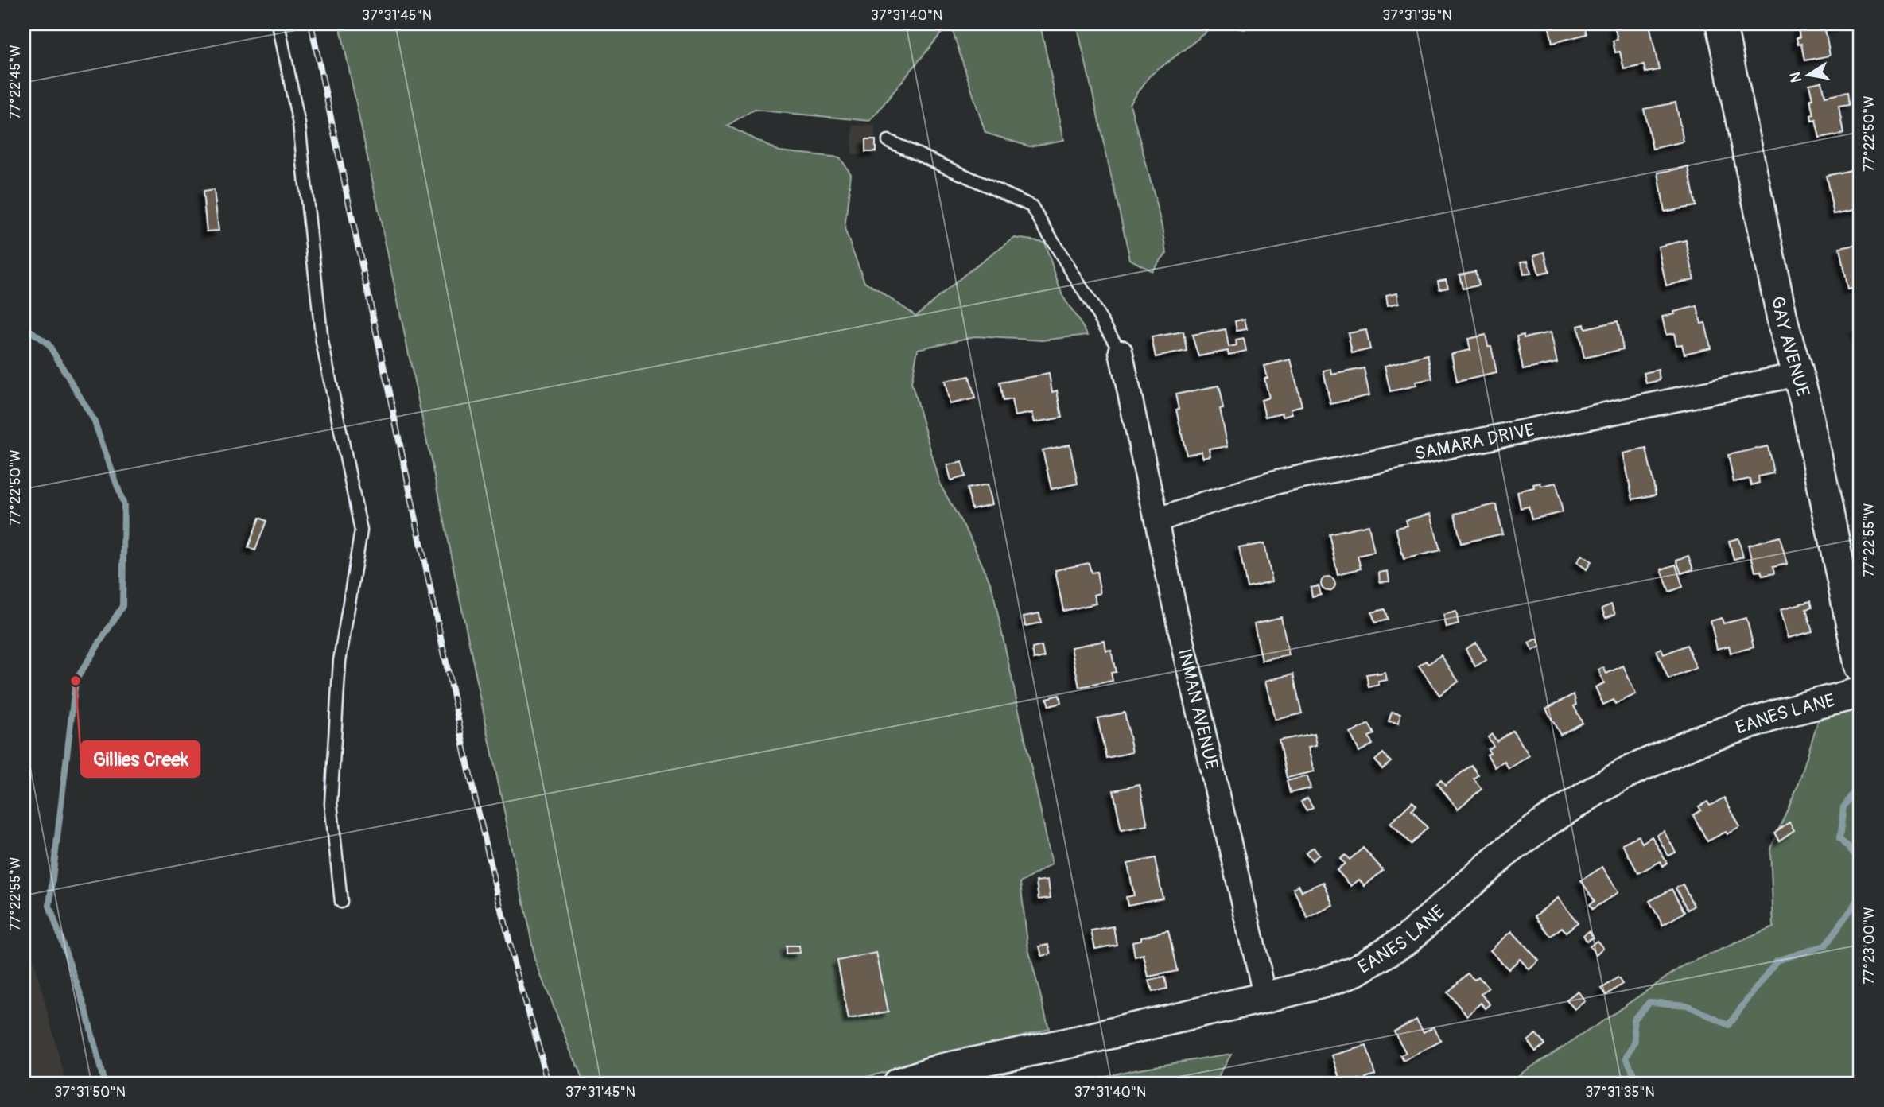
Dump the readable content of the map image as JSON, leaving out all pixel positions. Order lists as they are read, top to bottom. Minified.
{"streets":{"street":["GAY AVENUE","SAMARA DRIVE","INMAN AVENUE","EANES LANE"]},"crossings":[["GAY AVENUE","SAMARA DRIVE"],["SAMARA DRIVE","INMAN AVENUE"],["INMAN AVENUE","EANES LANE"]],"places":["Gillies Creek"],"north":"left","coordinates":["37°31'45\"N","37°31'40\"N","37°31'35\"N","77°22'45\"W","77°22'50\"W","77°22'55\"W","77°23'00\"W","37°31'50\"N"]}
